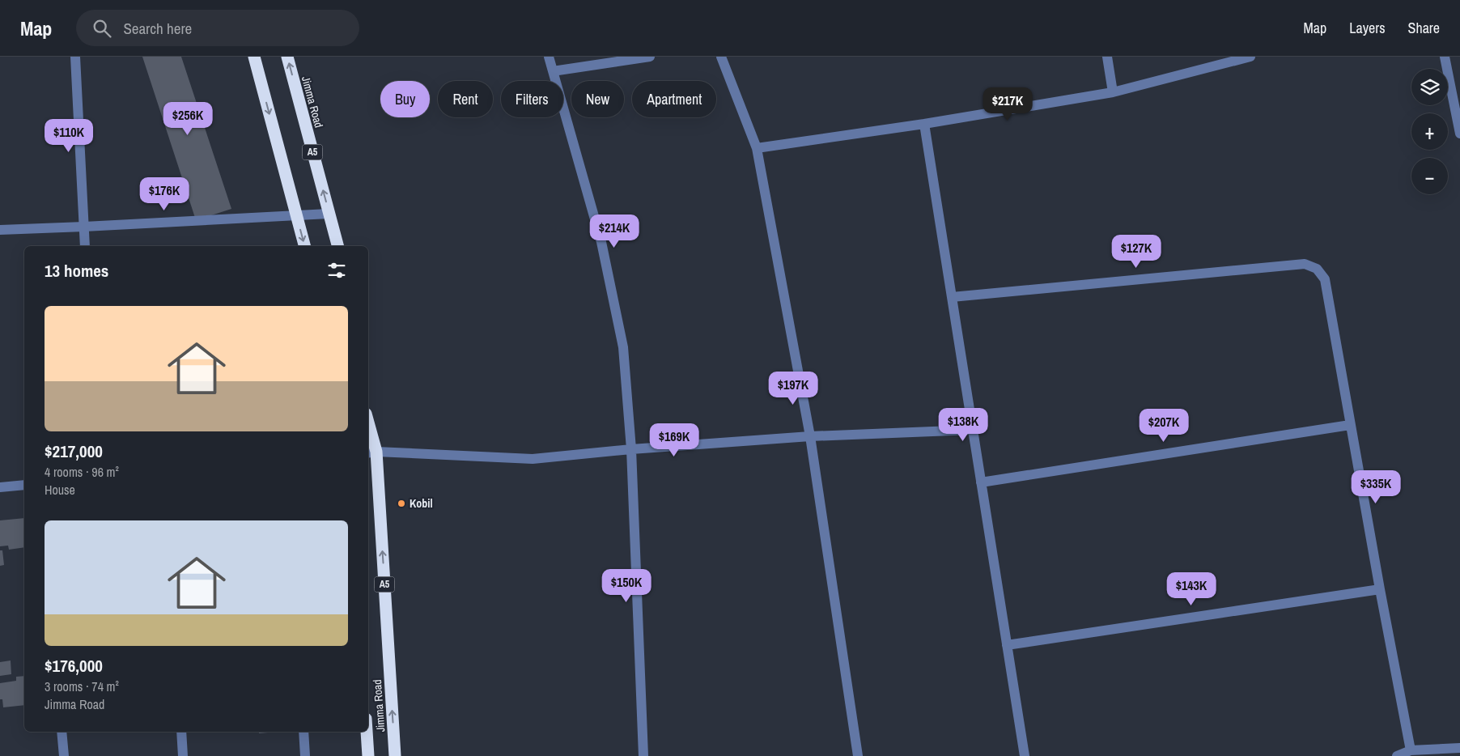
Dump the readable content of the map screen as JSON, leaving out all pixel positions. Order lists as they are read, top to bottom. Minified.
{"streets":{"highway":["Jimma Road","A5"]},"places":["Kobil"],"page":{"header":"Map","search":"Search here","nav":["Map","Layers","Share"],"map_buttons":["+","−"],"chip":["Buy","Rent","Filters","New","Apartment"],"price":["$217K","$256K","$110K","$176K","$214K","$127K","$197K","$138K","$207K","$169K","$335K","$150K","$143K"],"heading":"13 homes","list":[{"name":"$217,000","note":"4 rooms · 96 m² · House"},{"name":"$176,000","note":"3 rooms · 74 m² · Jimma Road"}]}}
